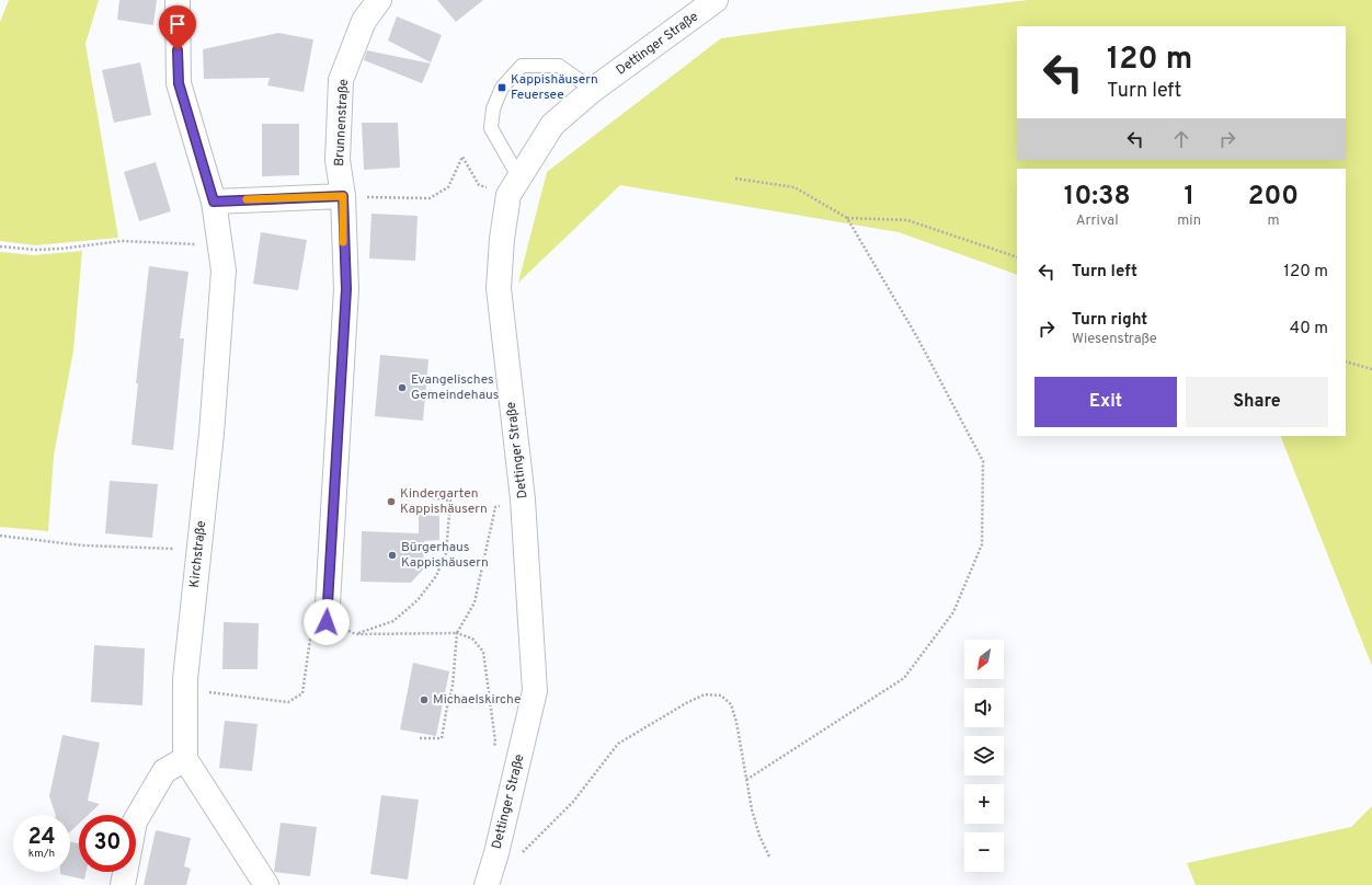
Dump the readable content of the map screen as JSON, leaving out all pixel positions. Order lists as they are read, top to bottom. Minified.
{"streets":{"street":["Dettinger Straße","Brunnenstraße","Kirchstraße"]},"places":{"transit":["Kappishäusern Feuersee"],"other":["Evangelisches Gemeindehaus","Kindergarten Kappishäusern","Bürgerhaus Kappishäusern","Michaelskirche"]},"north":"bottom left","page":{"turn":["120 m","Turn left"],"eta":["10:38","Arrival","1","min","200","m"],"list":[{"name":"Turn left","value":"120 m"},{"name":"Turn right","note":"Wiesenstraße","value":"40 m"}],"buttons":["Exit","Share"],"map_buttons":["+","−"],"speed":"24 km/h","limit":"30"}}
